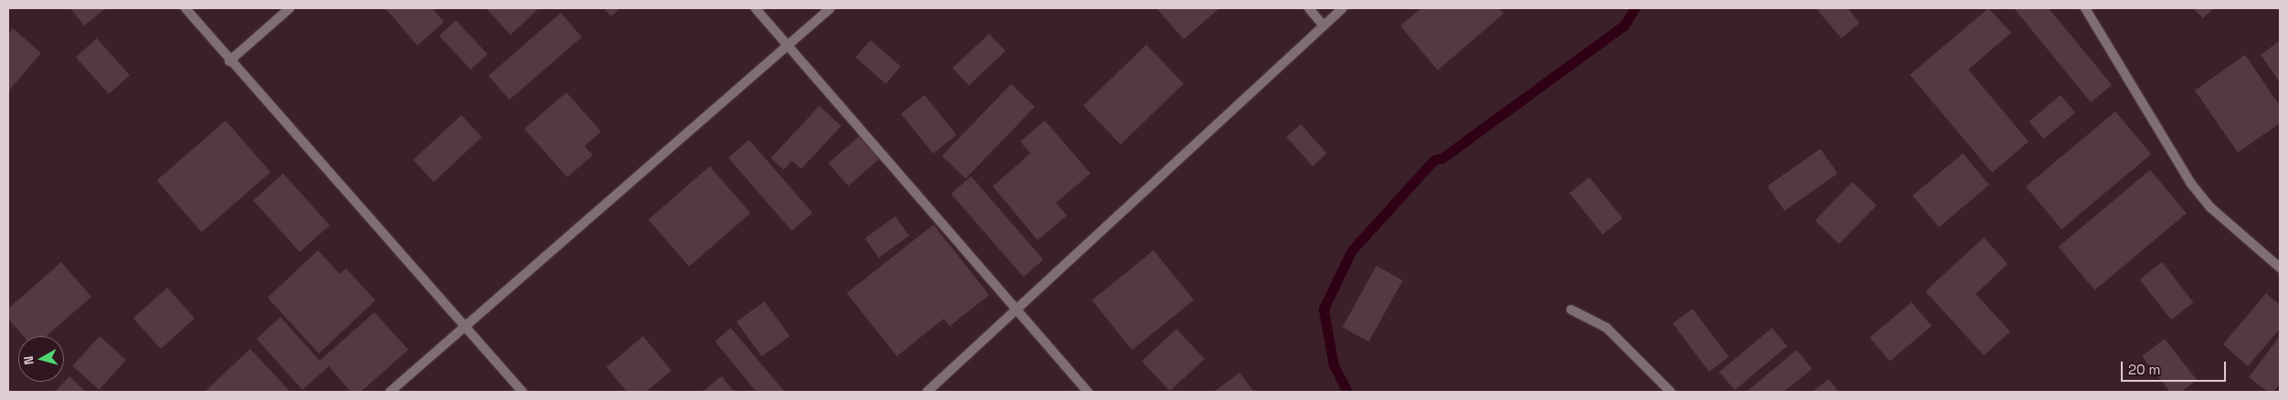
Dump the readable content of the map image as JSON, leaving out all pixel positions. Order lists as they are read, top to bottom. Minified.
{"scale_bar":"20 m","north":"left"}
